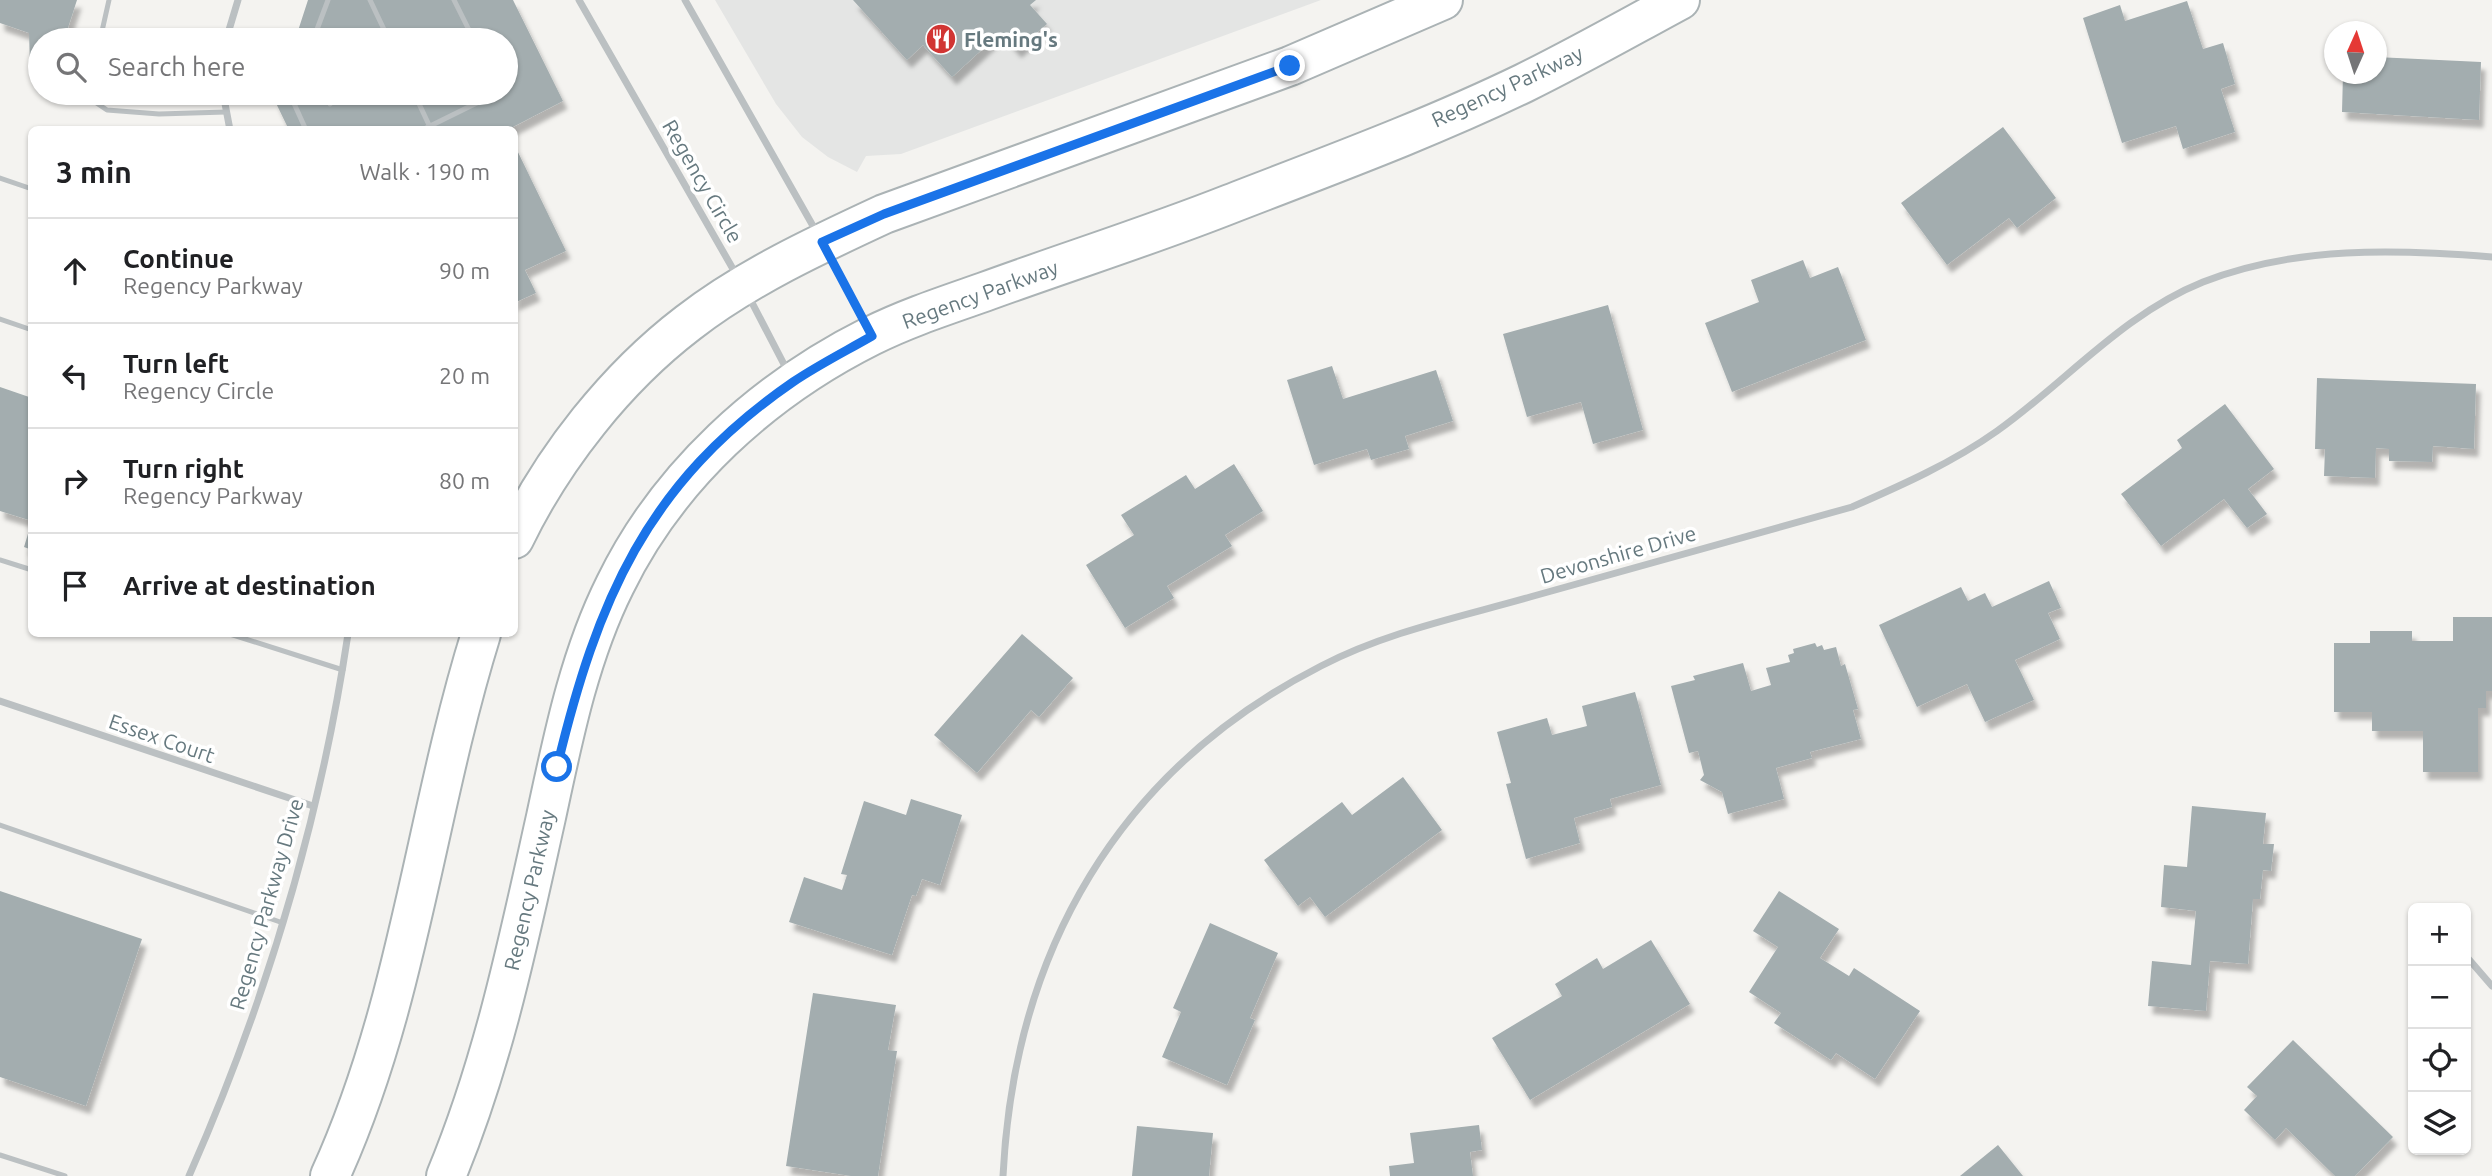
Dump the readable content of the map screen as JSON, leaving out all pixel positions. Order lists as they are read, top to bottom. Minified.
{"streets":{"main road":["Regency Parkway"],"street":["Regency Circle","Devonshire Drive","Essex Court","Regency Parkway Drive"]},"crossings":[["Regency Parkway","Regency Circle"],["Essex Court","Regency Parkway Drive"]],"places":{"restaurant":["Fleming's"]},"north":"top","page":{"search":"Search here","heading":["3 min","Walk · 190 m"],"list":[["Continue","Regency Parkway","90 m"],["Turn left","Regency Circle","20 m"],["Turn right","Regency Parkway","80 m"],"Arrive at destination"],"map_buttons":["+","−"]}}
